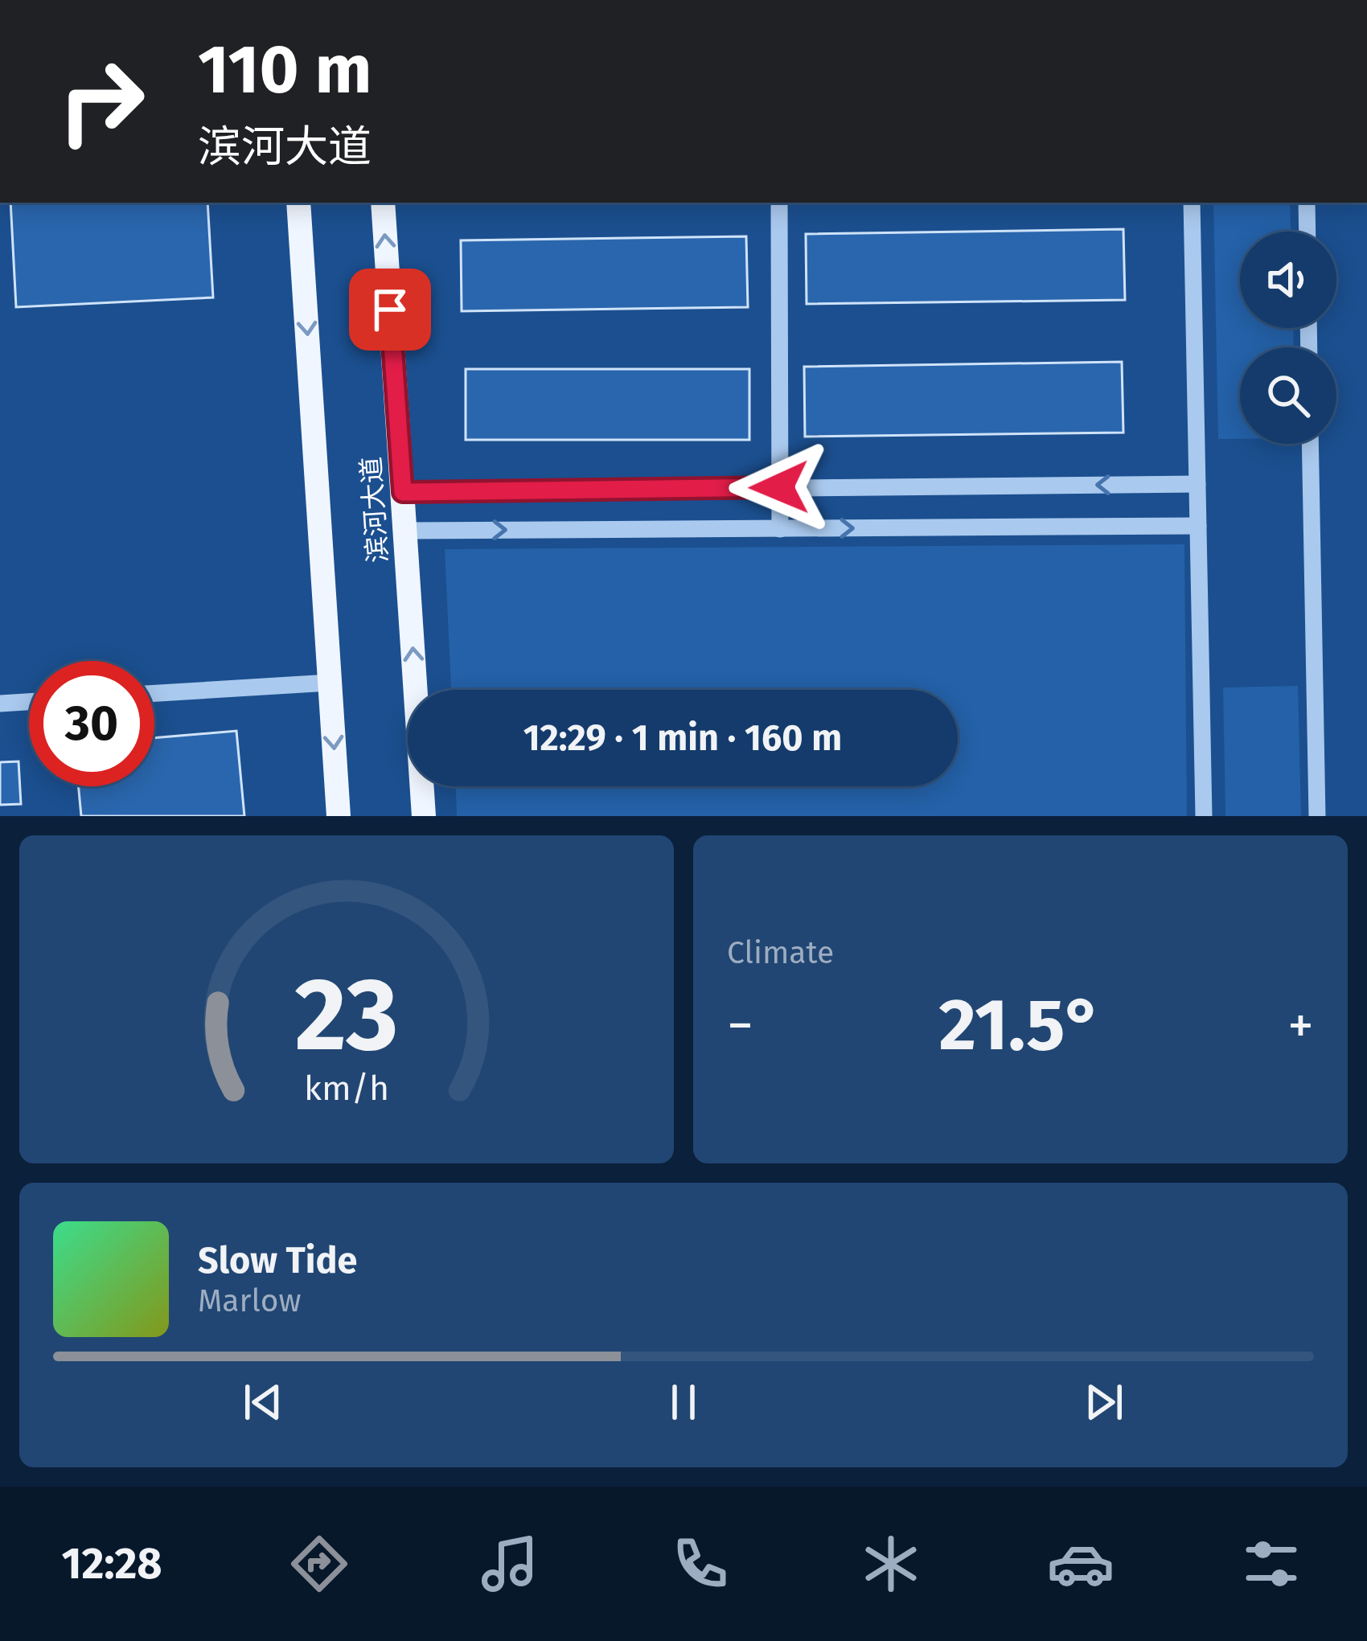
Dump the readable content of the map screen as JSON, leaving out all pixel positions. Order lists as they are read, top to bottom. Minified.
{"streets":{"main road":["滨河大道"]},"page":{"turn":["110 m","滨河大道"],"limit":"30","trip":"12:29 · 1 min · 160 m","tile":"Climate","heat":["−","21.5°","+"],"song":["Slow Tide","Marlow"],"tabs":"12:28","gauge":["23","km/h"]}}
